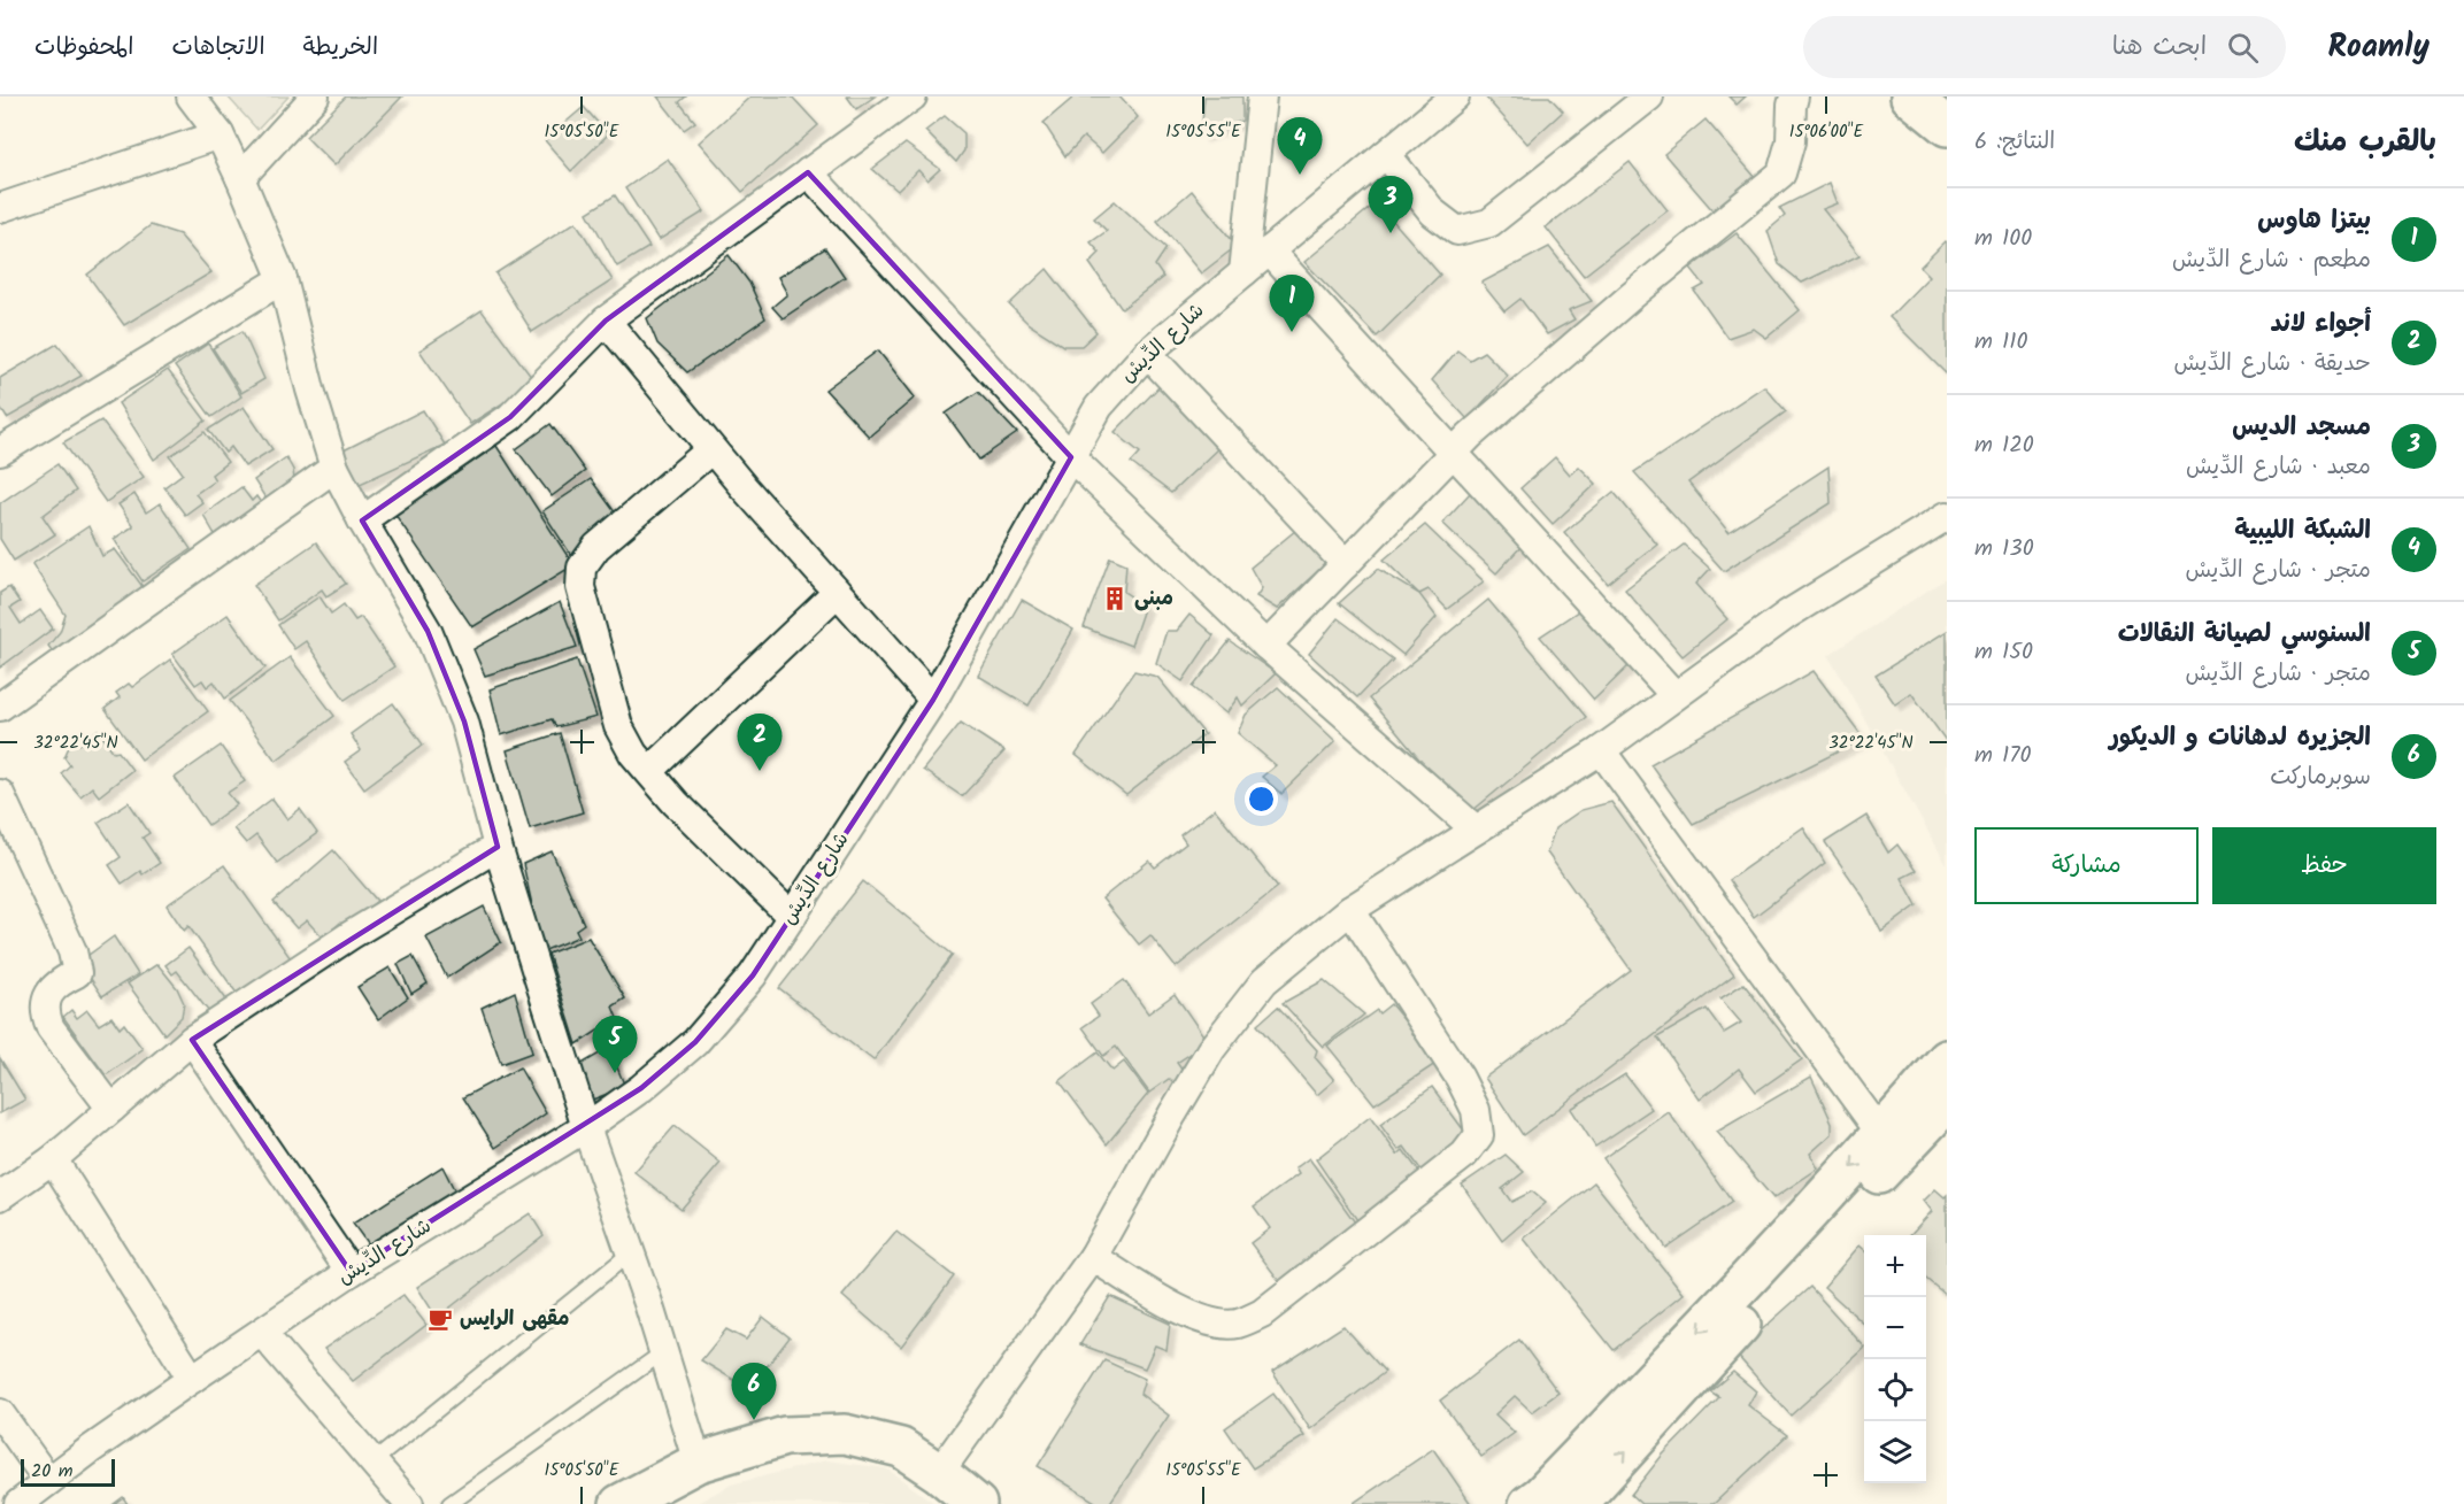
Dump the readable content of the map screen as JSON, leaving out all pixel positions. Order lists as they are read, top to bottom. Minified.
{"streets":{"street":["شارع الدِّيسْ"]},"places":{"building":["مبنى"],"cafe":["مقهى الرايس"]},"scale_bar":"20 m","page":{"header":"Roamly","search":"ابحث هنا","nav":["الخريطة","الاتجاهات","المحفوظات"],"heading":["بالقرب منك","النتائج: 6"],"pins":["4","3","1","2","5","6"],"list":[{"mark":"1","name":"بيتزا هاوس","note":"مطعم · شارع الدِّيسْ","value":"100 m"},{"mark":"2","name":"أجواء لاند","note":"حديقة · شارع الدِّيسْ","value":"110 m"},{"mark":"3","name":"مسجد الديس","note":"معبد · شارع الدِّيسْ","value":"120 m"},{"mark":"4","name":"الشبكة الليبية","note":"متجر · شارع الدِّيسْ","value":"130 m"},{"mark":"5","name":"السنوسي لصيانة النقالات","note":"متجر · شارع الدِّيسْ","value":"150 m"},{"mark":"6","name":"الجزيره لدهانات و الديكور","note":"سوبرماركت","value":"170 m"}],"buttons":["حفظ","مشاركة"],"map_buttons":["+","−"],"scale":"20 m"},"coordinates":["15°05'50\"E","15°05'55\"E","15°06'00\"E","32°22'45\"N"]}
